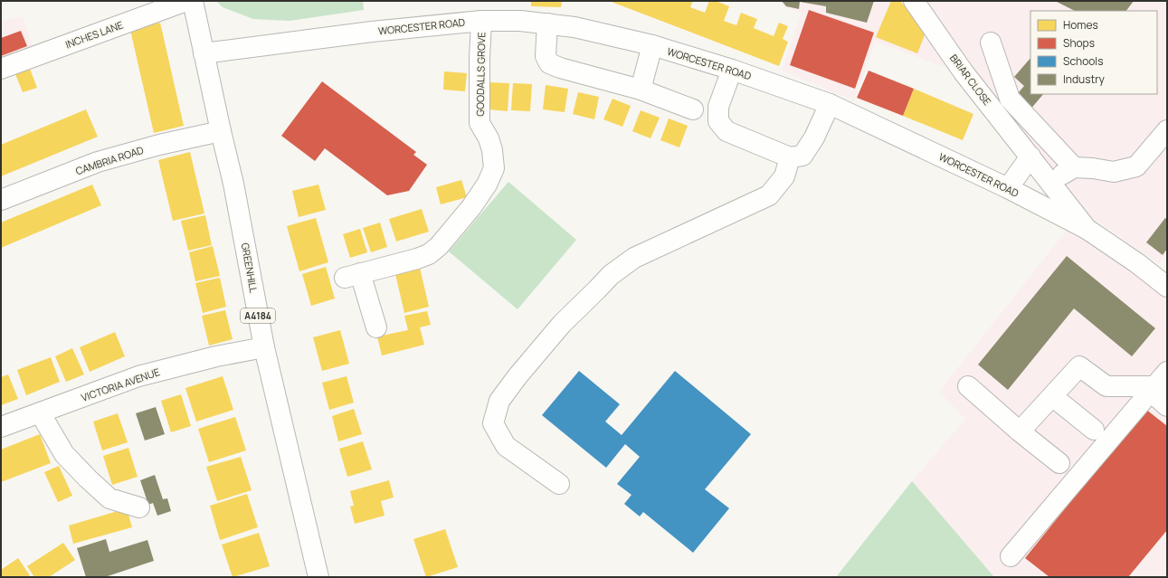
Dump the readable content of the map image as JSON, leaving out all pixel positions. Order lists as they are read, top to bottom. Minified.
{"streets":{"main road":["WORCESTER ROAD","INCHES LANE","GOODALLS GROVE","BRIAR CLOSE","CAMBRIA ROAD","GREENHILL","A4184","VICTORIA AVENUE"]},"crossings":[["WORCESTER ROAD","GOODALLS GROVE"],["WORCESTER ROAD","BRIAR CLOSE"],["WORCESTER ROAD","GREENHILL"],["CAMBRIA ROAD","GREENHILL"],["GREENHILL","VICTORIA AVENUE"]],"legend":["Homes","Shops","Schools","Industry"]}
